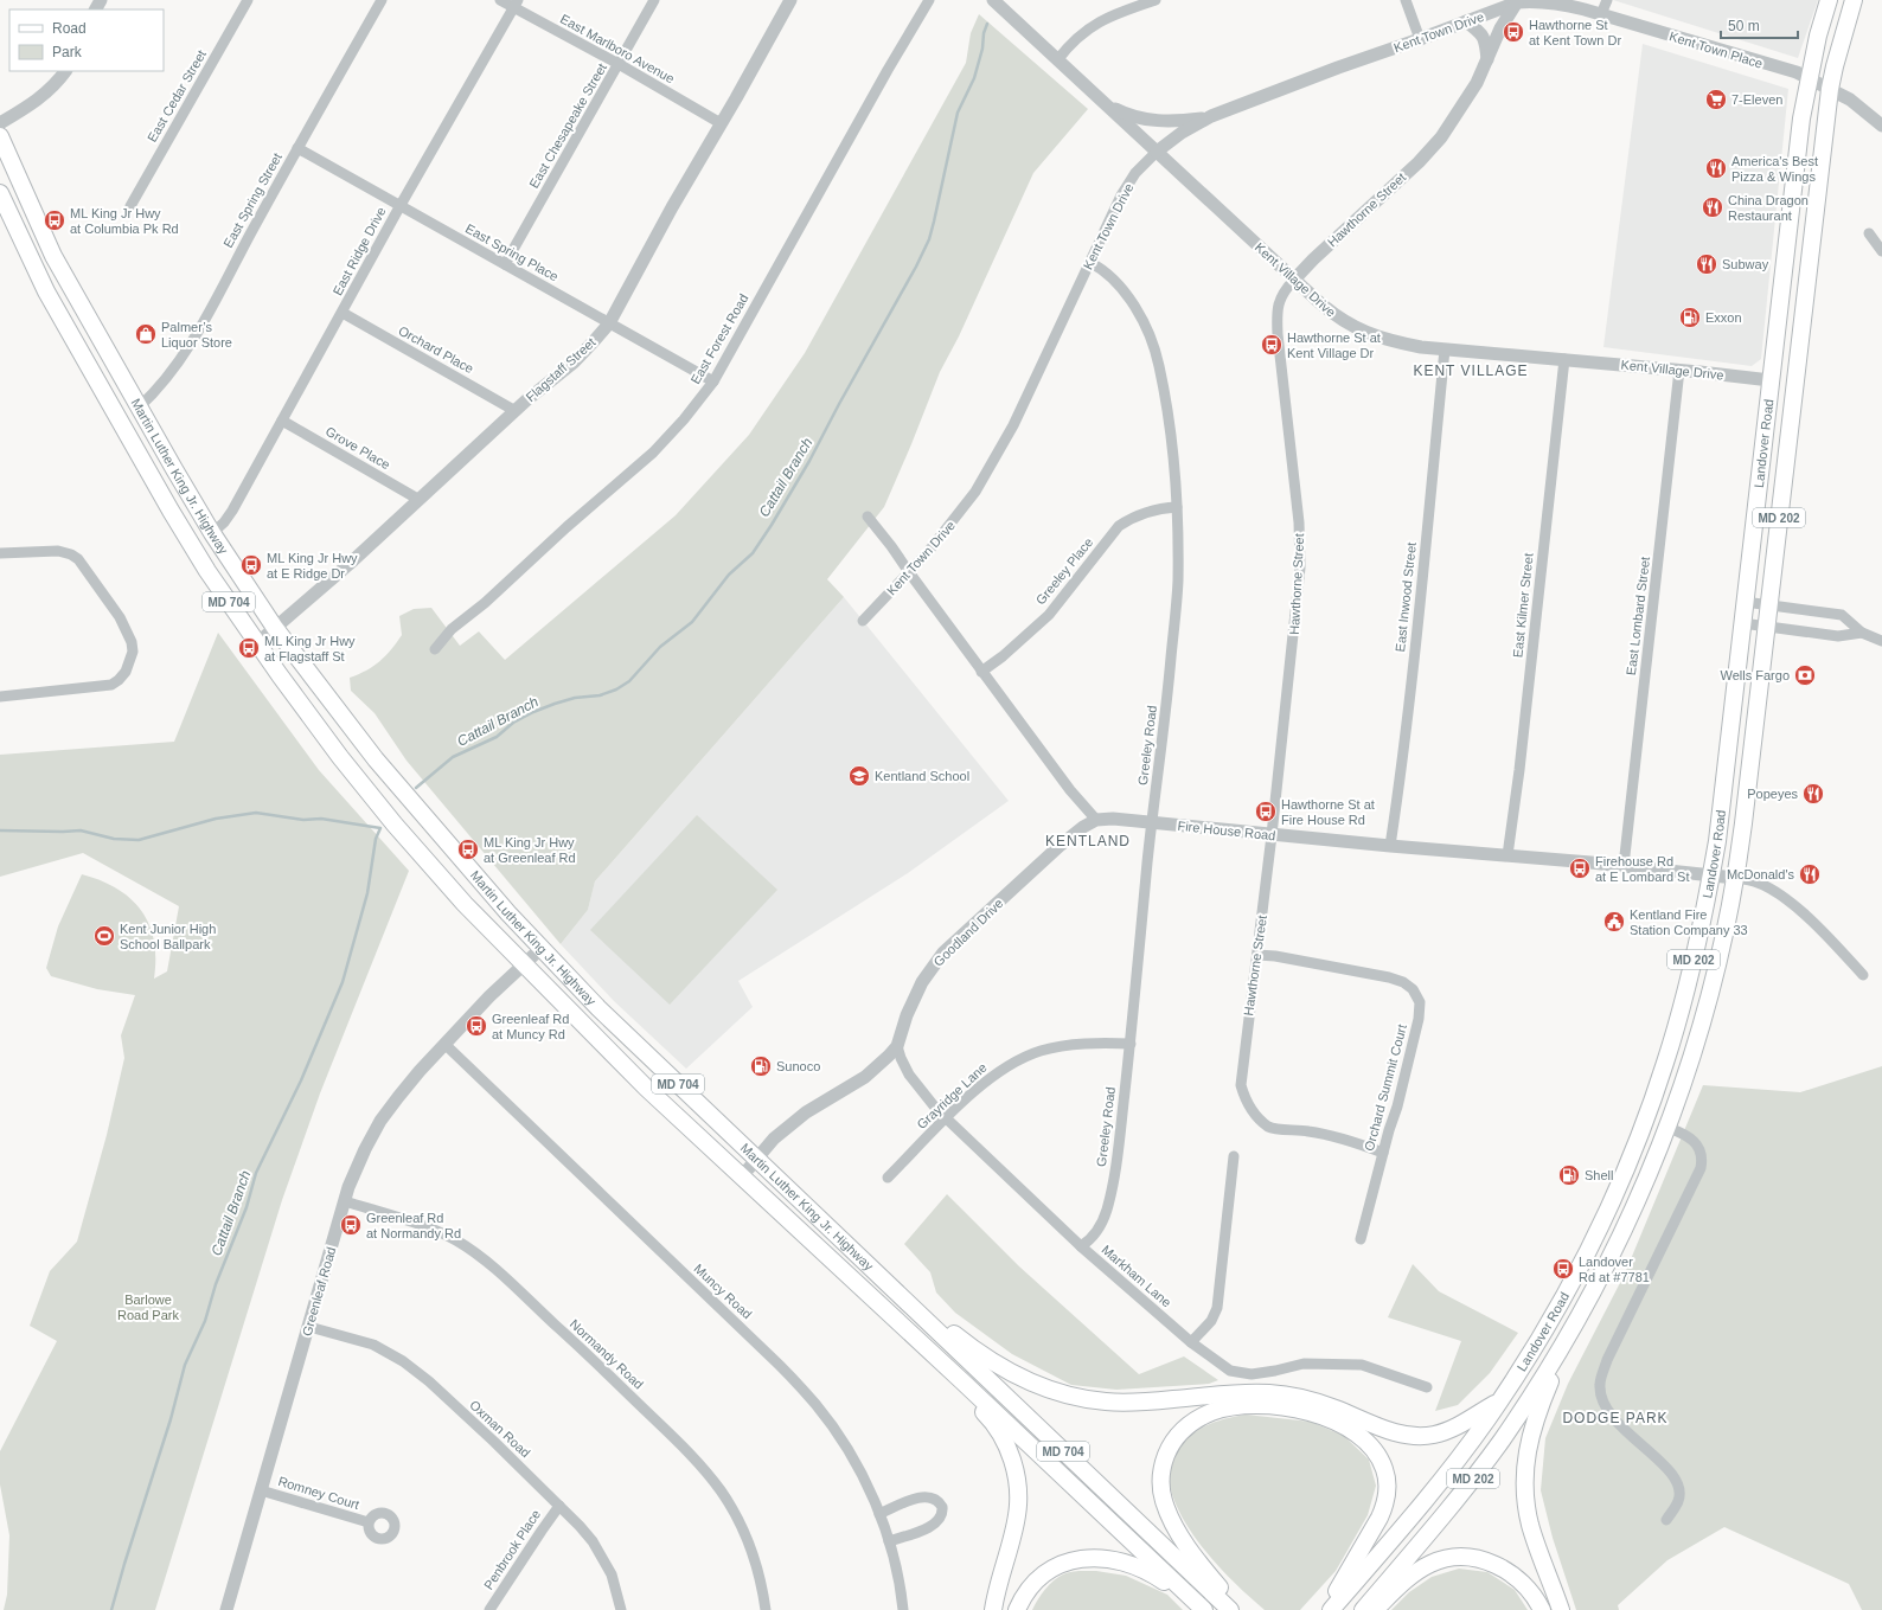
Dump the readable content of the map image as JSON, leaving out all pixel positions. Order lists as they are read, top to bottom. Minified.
{"streets":{"main road":["Landover Road","Martin Luther King Jr. Highway","MD 202","MD 704"],"street":["Kent Town Drive","East Marlboro Avenue","Kent Town Place","East Cedar Street","East Chesapeake Street","East Spring Street","Hawthorne Street","East Ridge Drive","East Spring Place","Kent Village Drive","East Forest Road","Orchard Place","Flagstaff Street","Grove Place","Greeley Place","East Inwood Street","East Kilmer Street","East Lombard Street","Greeley Road","Fire House Road","Goodland Drive","Orchard Summit Court","Grayridge Lane","Markham Lane","Greenleaf Road","Muncy Road","Normandy Road","Oxman Road","Romney Court","Penbrook Place"]},"crossings":[["Kent Town Drive","Kent Town Place"],["Kent Town Drive","Hawthorne Street"],["Kent Town Drive","Kent Village Drive"],["Kent Town Drive","Greeley Road"],["East Marlboro Avenue","East Chesapeake Street"],["East Marlboro Avenue","East Ridge Drive"],["East Marlboro Avenue","Flagstaff Street"],["Kent Town Place","Landover Road"],["East Chesapeake Street","East Spring Place"],["East Spring Street","East Spring Place"],["East Spring Street","Martin Luther King Jr. Highway"],["Hawthorne Street","Kent Village Drive"],["Hawthorne Street","Fire House Road"],["Hawthorne Street","Orchard Summit Court"],["East Ridge Drive","East Spring Place"],["East Ridge Drive","Orchard Place"],["East Ridge Drive","Grove Place"],["East Ridge Drive","Martin Luther King Jr. Highway"],["East Spring Place","East Forest Road"],["East Spring Place","Flagstaff Street"],["Kent Village Drive","Landover Road"],["Kent Village Drive","East Inwood Street"],["Kent Village Drive","East Kilmer Street"],["Kent Village Drive","East Lombard Street"],["Orchard Place","Flagstaff Street"],["Flagstaff Street","Grove Place"],["Flagstaff Street","Martin Luther King Jr. Highway"],["Landover Road","Fire House Road"],["Martin Luther King Jr. Highway","Goodland Drive"],["Martin Luther King Jr. Highway","Greenleaf Road"],["Greeley Place","Greeley Road"],["East Inwood Street","Fire House Road"],["East Kilmer Street","Fire House Road"],["East Lombard Street","Fire House Road"],["Greeley Road","Fire House Road"],["Greeley Road","Grayridge Lane"],["Greeley Road","Markham Lane"],["Fire House Road","Goodland Drive"],["Goodland Drive","Markham Lane"],["Grayridge Lane","Markham Lane"],["Greenleaf Road","Muncy Road"],["Greenleaf Road","Normandy Road"],["Greenleaf Road","Oxman Road"],["Greenleaf Road","Romney Court"],["Oxman Road","Penbrook Place"]],"districts":["KENT VILLAGE","KENTLAND","DODGE PARK"],"water":["Cattail Branch"],"parks":["Barlowe Road Park"],"places":{"bus stop":["Hawthorne St at Kent Town Dr","ML King Jr Hwy at Columbia Pk Rd","Hawthorne St at Kent Village Dr","ML King Jr Hwy at E Ridge Dr","ML King Jr Hwy at Flagstaff St","Hawthorne St at Fire House Rd","ML King Jr Hwy at Greenleaf Rd","Firehouse Rd at E Lombard St","Greenleaf Rd at Muncy Rd","Greenleaf Rd at Normandy Rd","Landover Rd at #7781"],"supermarket":["7-Eleven"],"restaurant":["America's Best Pizza & Wings","China Dragon Restaurant","Subway","Popeyes","McDonald's"],"fuel station":["Exxon","Sunoco","Shell"],"shop":["Palmer’s Liquor Store"],"bank":["Wells Fargo"],"school or university":["Kentland School"],"public building":["Kentland Fire Station Company 33"],"sports":["Kent Junior High School Ballpark"]},"legend":["Road","Park"],"scale_bar":"50 m"}
